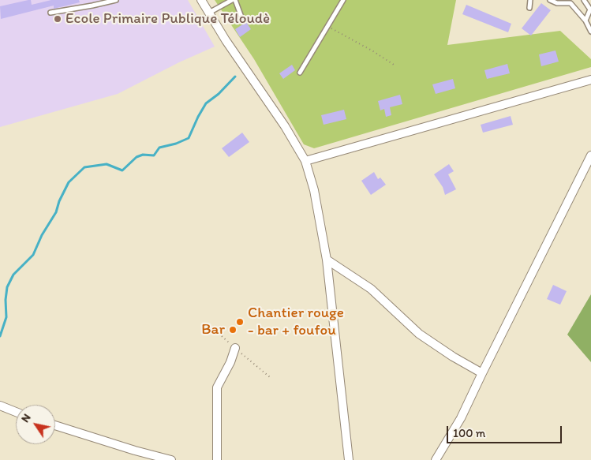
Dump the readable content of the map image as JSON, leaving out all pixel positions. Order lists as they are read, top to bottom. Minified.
{"places":["Ecole Primaire Publique Téloudè","Chantier rouge - bar + foufou","Bar"],"scale_bar":"100 m","north":"top left"}
